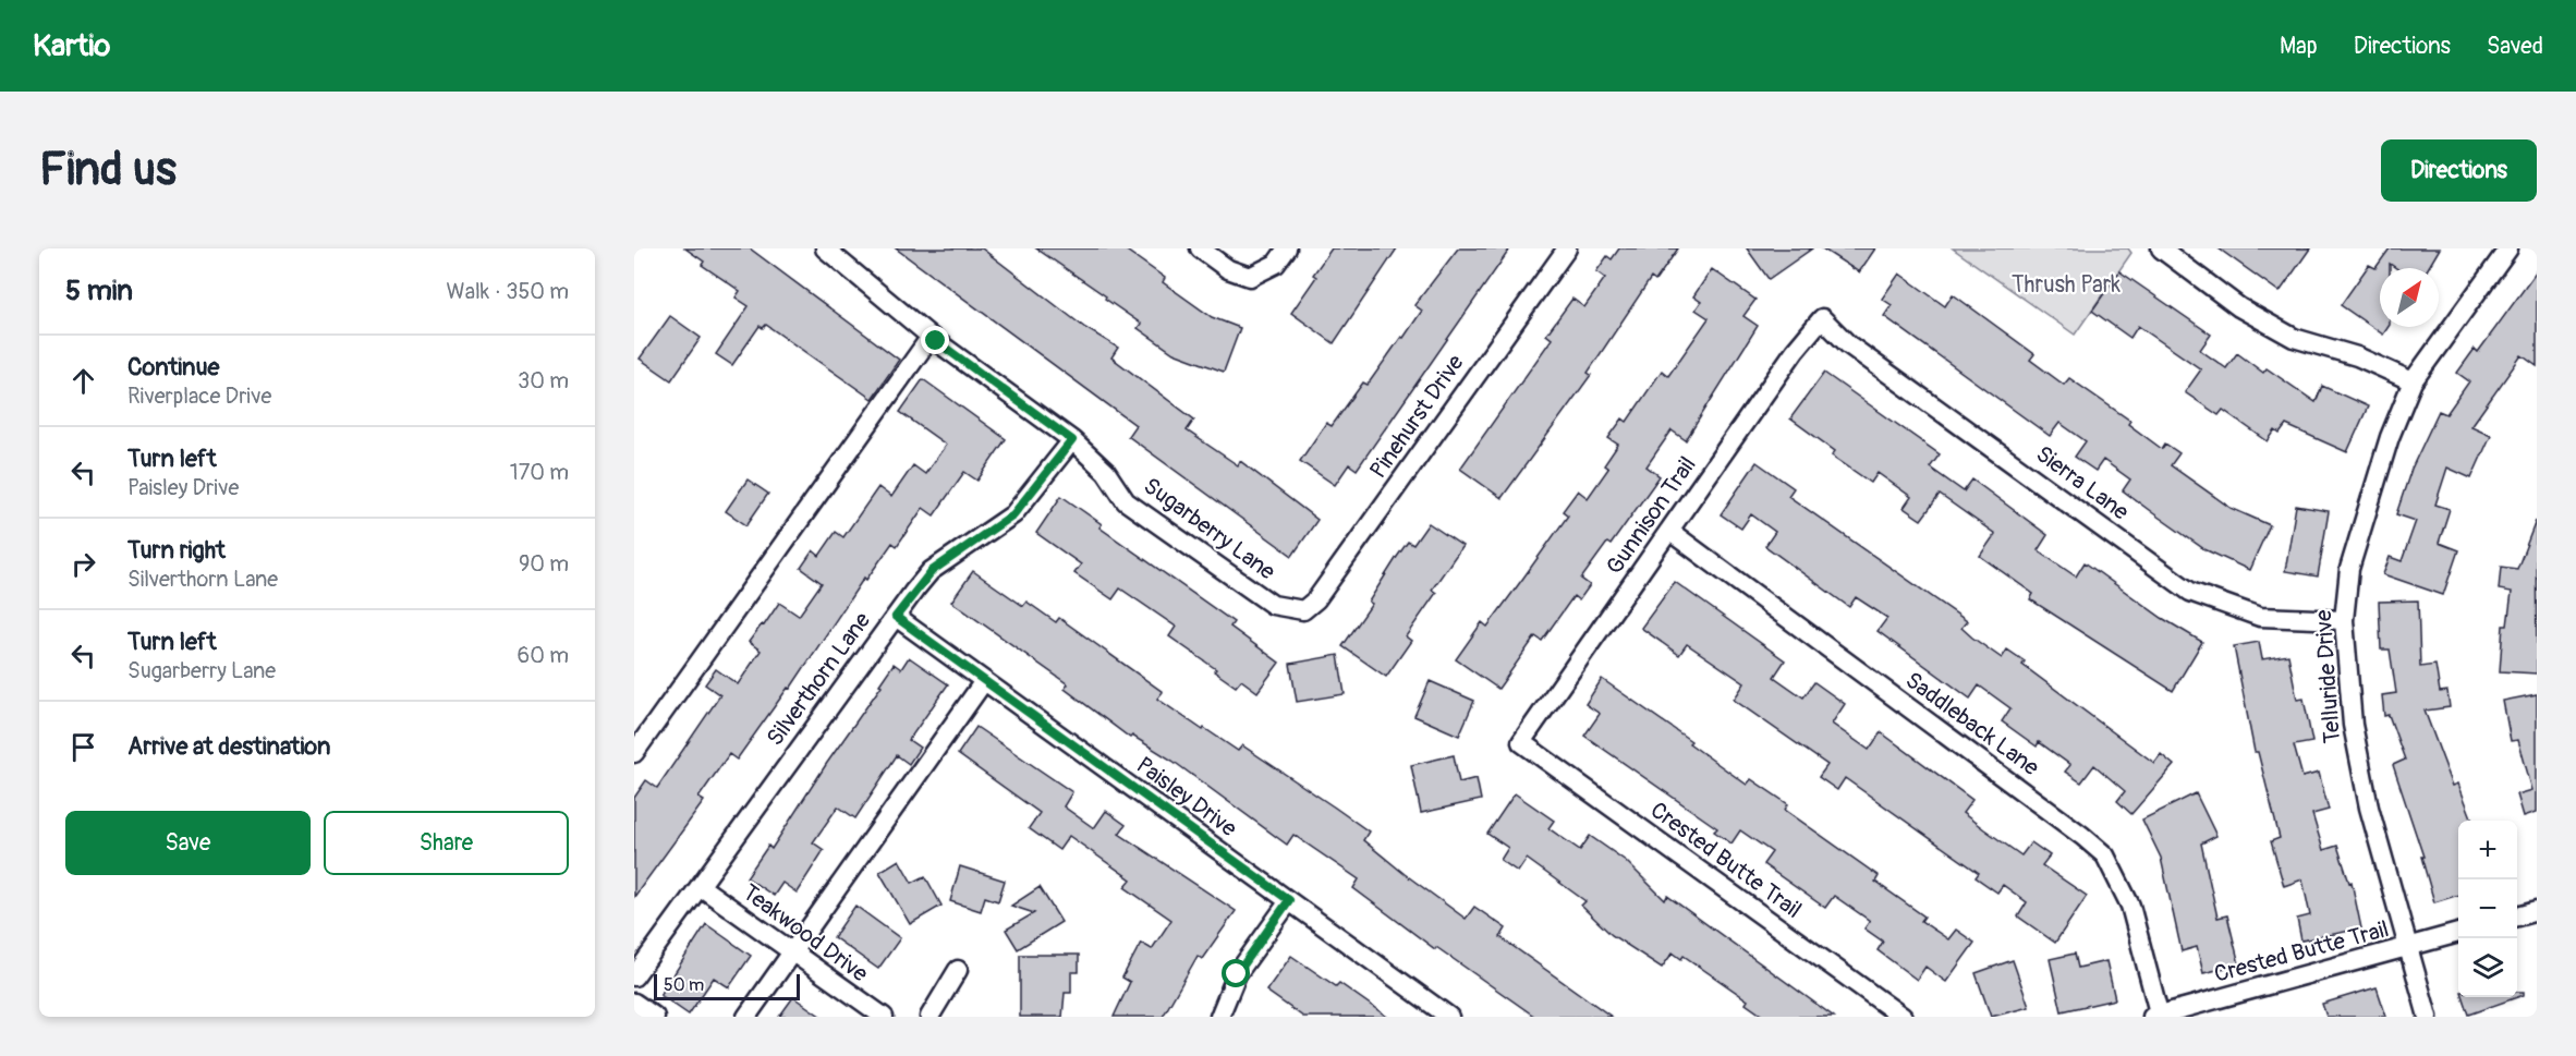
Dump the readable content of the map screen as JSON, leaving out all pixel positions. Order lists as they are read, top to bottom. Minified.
{"streets":{"street":["Pinehurst Drive","Sierra Lane","Gunnison Trail","Sugarberry Lane","Telluride Drive","Silverthorn Lane","Saddleback Lane","Paisley Drive","Crested Butte Trail","Teakwood Drive"]},"crossings":[["Pinehurst Drive","Sugarberry Lane"],["Sierra Lane","Gunnison Trail"],["Sierra Lane","Telluride Drive"],["Gunnison Trail","Saddleback Lane"],["Gunnison Trail","Crested Butte Trail"],["Sugarberry Lane","Silverthorn Lane"],["Telluride Drive","Crested Butte Trail"],["Silverthorn Lane","Paisley Drive"],["Silverthorn Lane","Teakwood Drive"],["Saddleback Lane","Crested Butte Trail"]],"parks":["Thrush Park"],"scale_bar":"50 m","north":"top right","page":{"header":"Kartio","nav":["Map","Directions","Saved"],"buttons":["Directions",["Save","Share"]],"title":"Find us","heading":["5 min","Walk · 350 m"],"list":[["Continue","Riverplace Drive","30 m"],["Turn left","Paisley Drive","170 m"],["Turn right","Silverthorn Lane","90 m"],["Turn left","Sugarberry Lane","60 m"],"Arrive at destination"],"map_buttons":["+","−"],"scale":"50 m"}}
